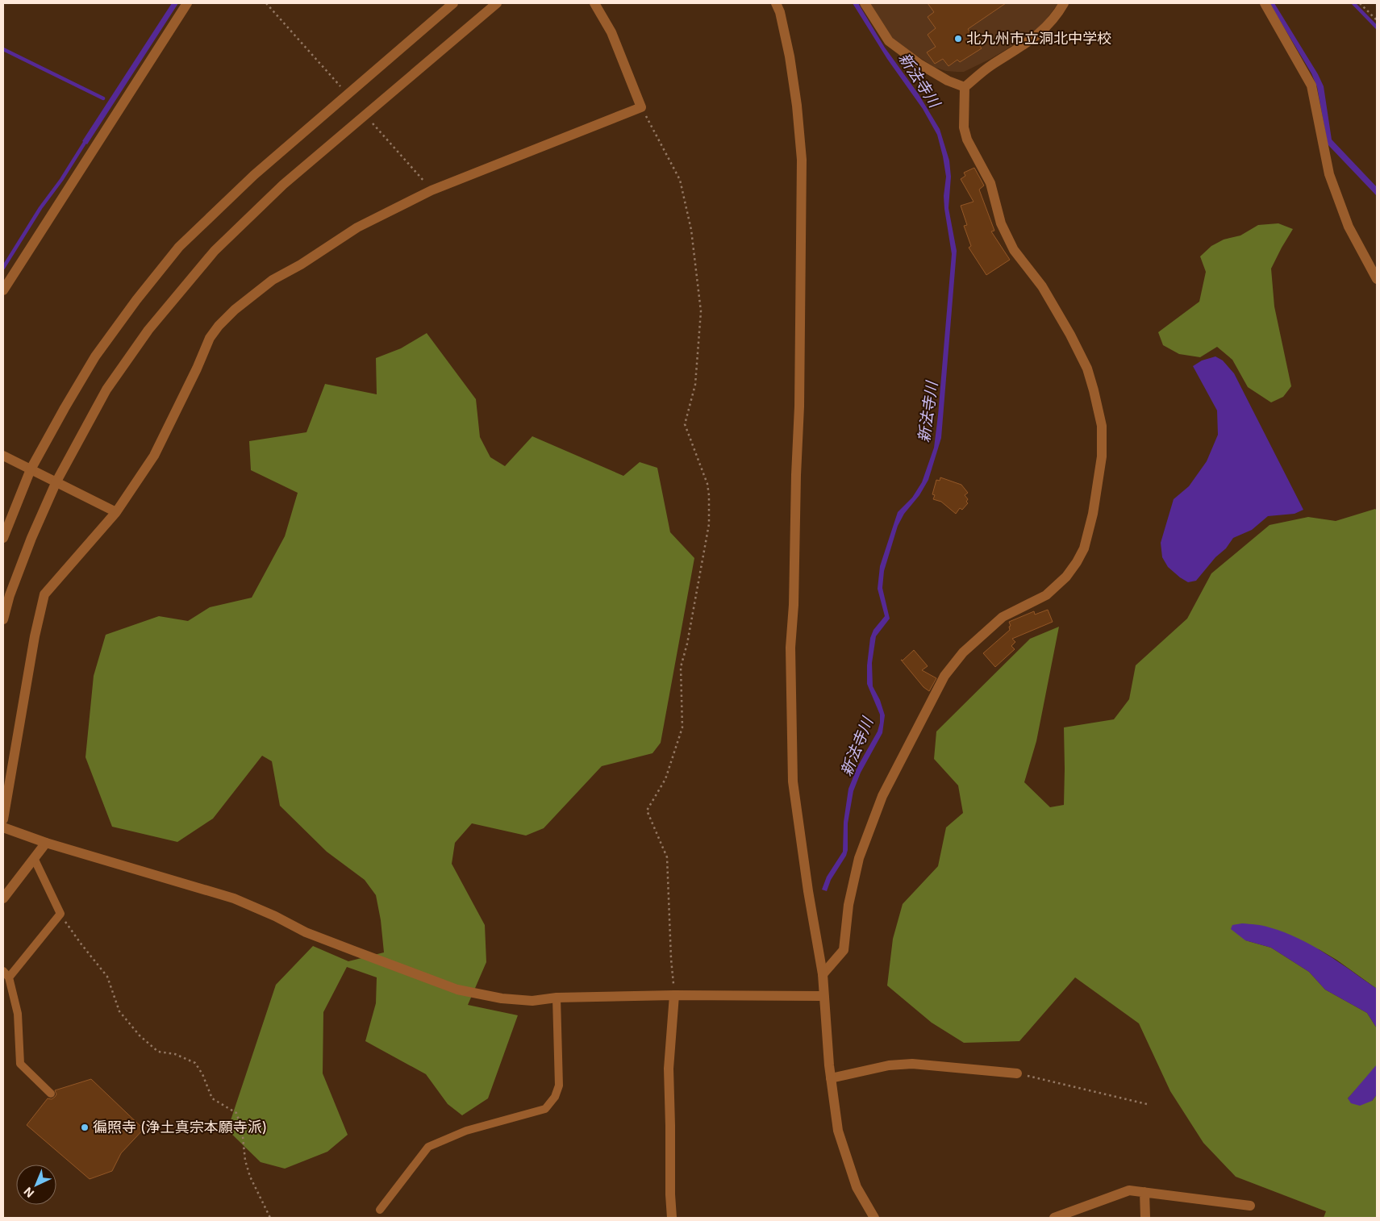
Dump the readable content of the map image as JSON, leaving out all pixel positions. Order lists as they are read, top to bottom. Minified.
{"water":["新法寺川"],"places":["北九州市立洞北中学校","徧照寺 (浄土真宗本願寺派)"],"north":"bottom left"}
